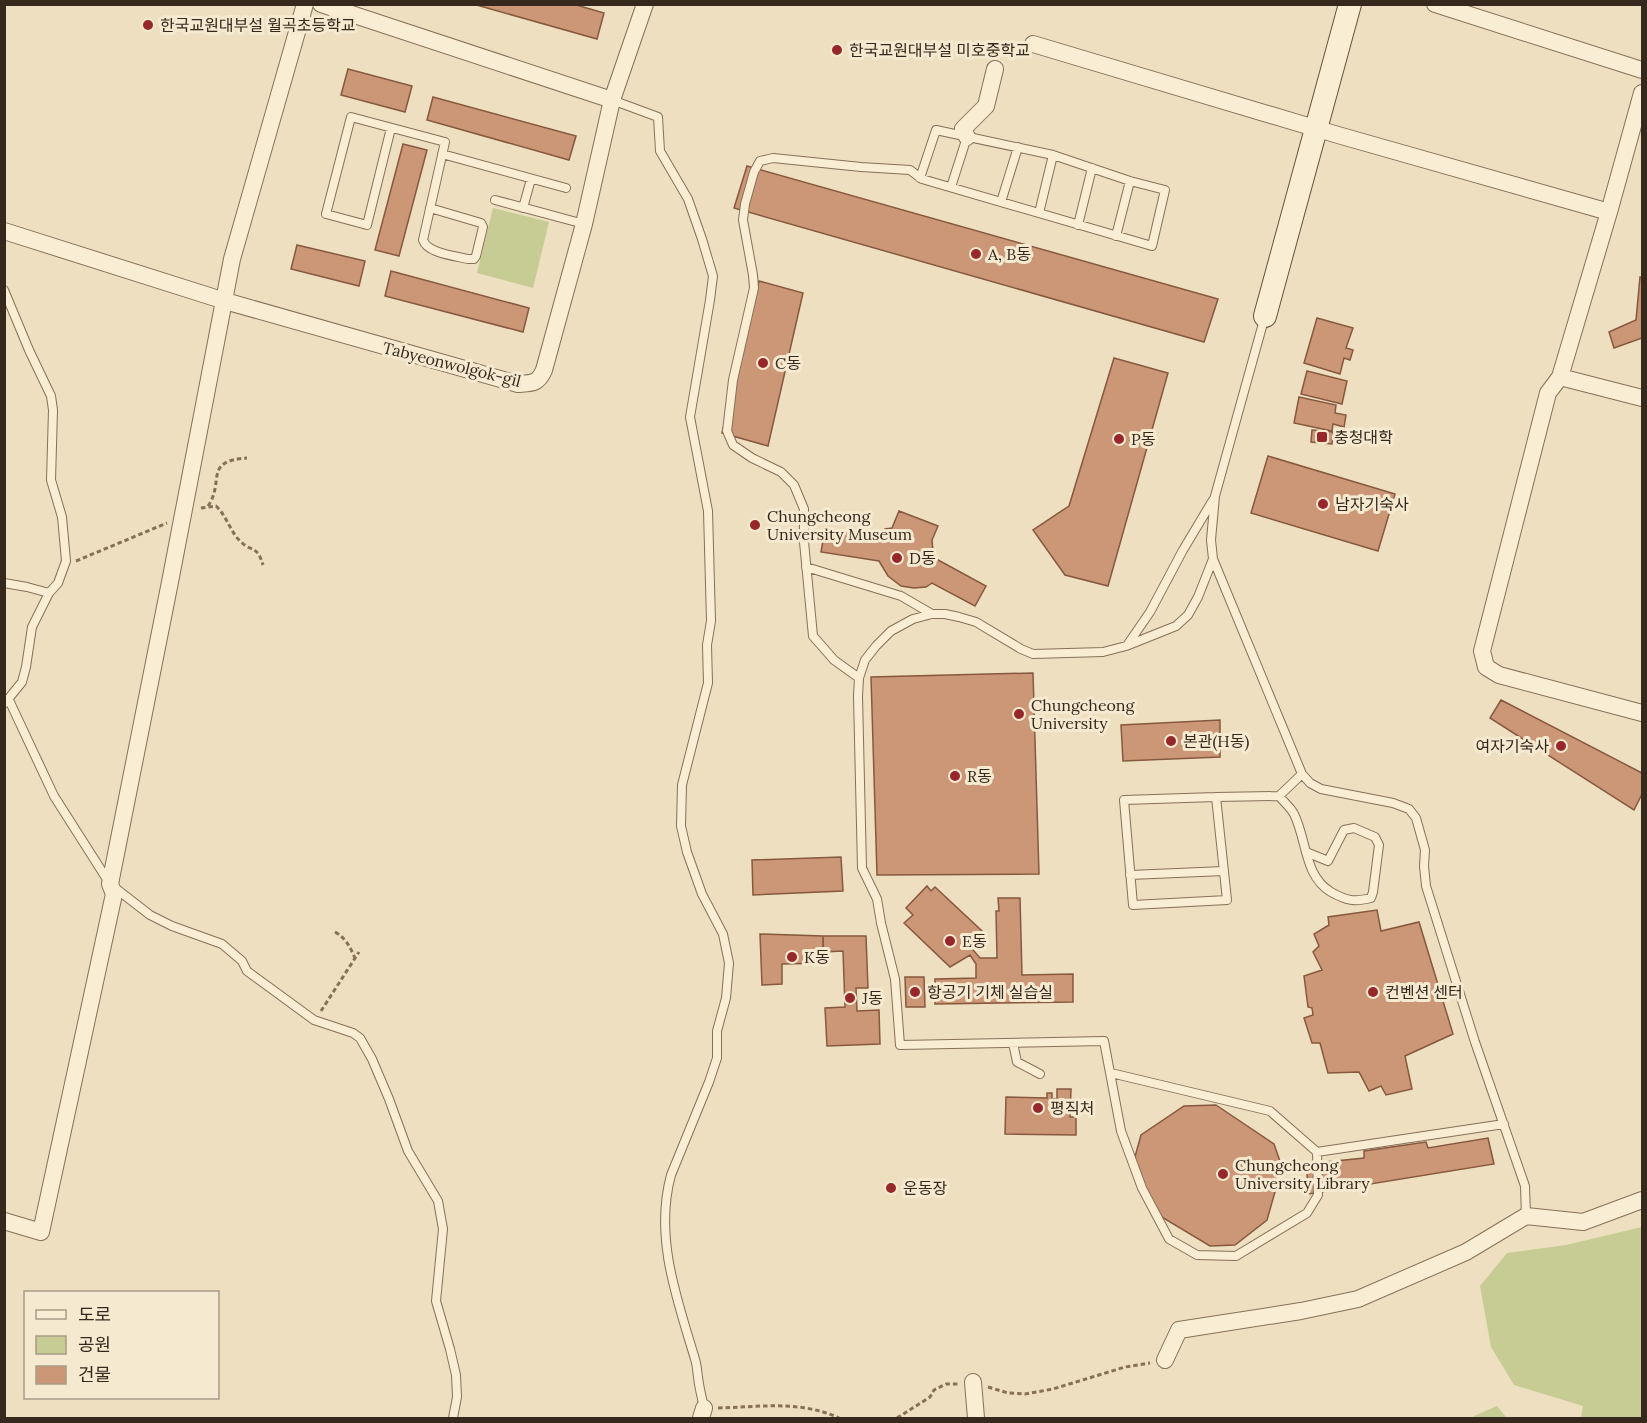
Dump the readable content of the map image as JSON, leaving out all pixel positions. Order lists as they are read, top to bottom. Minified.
{"streets":{"street":["Tabyeonwolgok-gil"]},"places":{"other":["한국교원대부설 월곡초등학교","한국교원대부설 미호중학교","A, B동","C동","P동","남자기숙사","Chungcheong University Museum","D동","Chungcheong University","본관(H동)","여자기숙사","R동","E동","K동","항공기 기체 실습실","컨벤션 센터","J동","평직처","Chungcheong University Library","운동장"],"transit":["충청대학"]},"legend":["도로","공원","건물"]}
